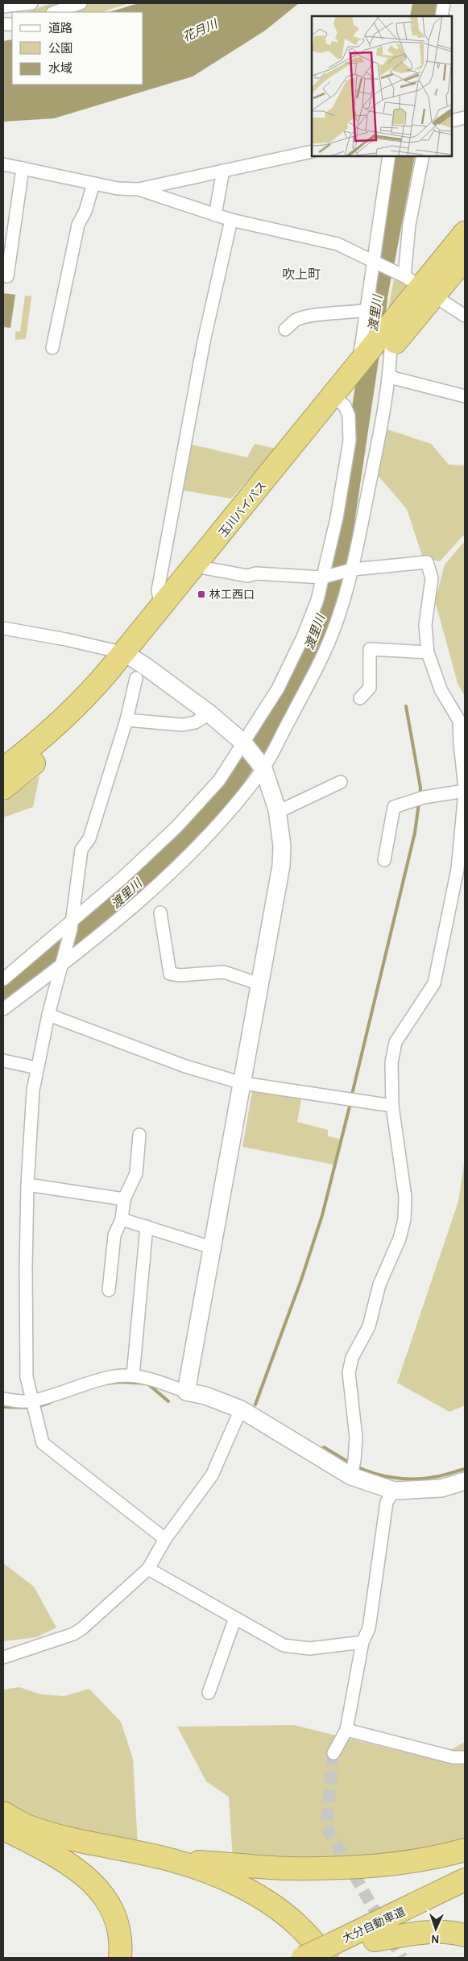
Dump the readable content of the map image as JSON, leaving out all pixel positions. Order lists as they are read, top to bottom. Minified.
{"streets":{"highway":["玉川バイパス","大分自動車道"]},"districts":["吹上町"],"water":["花月川","渡里川"],"places":{"transit":["林工西口"]},"legend":["道路","公園","水域"],"north":"bottom"}
